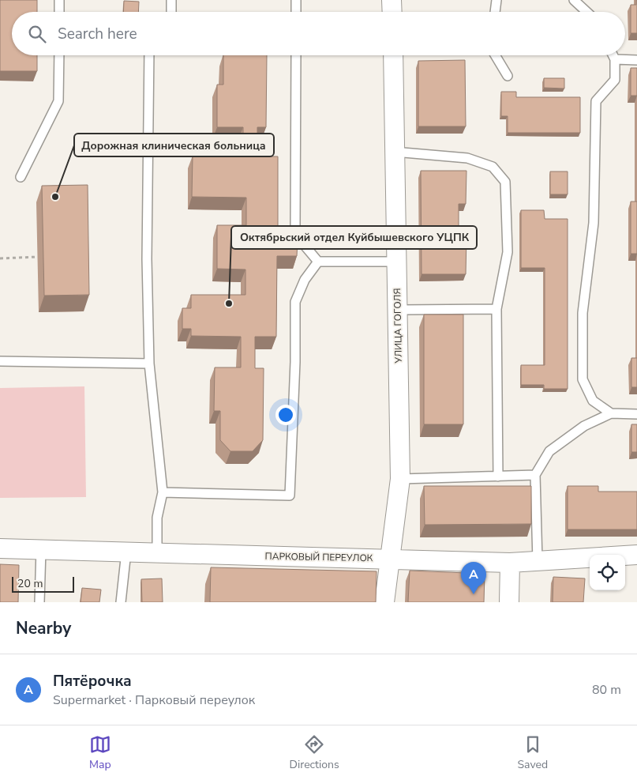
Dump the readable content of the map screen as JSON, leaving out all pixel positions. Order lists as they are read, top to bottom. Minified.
{"streets":{"street":["УЛИЦА ГОГОЛЯ","ПАРКОВЫЙ ПЕРЕУЛОК"]},"crossings":[["УЛИЦА ГОГОЛЯ","ПАРКОВЫЙ ПЕРЕУЛОК"]],"places":["Дорожная клиническая больница","Октябрьский отдел Куйбышевского УЦПК"],"scale_bar":"20 m","page":{"search":"Search here","pins":"A","scale":"20 m","heading":"Nearby","list":[{"mark":"A","name":"Пятёрочка","note":"Supermarket · Парковый переулок","value":"80 m"}],"nav":["Map","Directions","Saved"]}}
